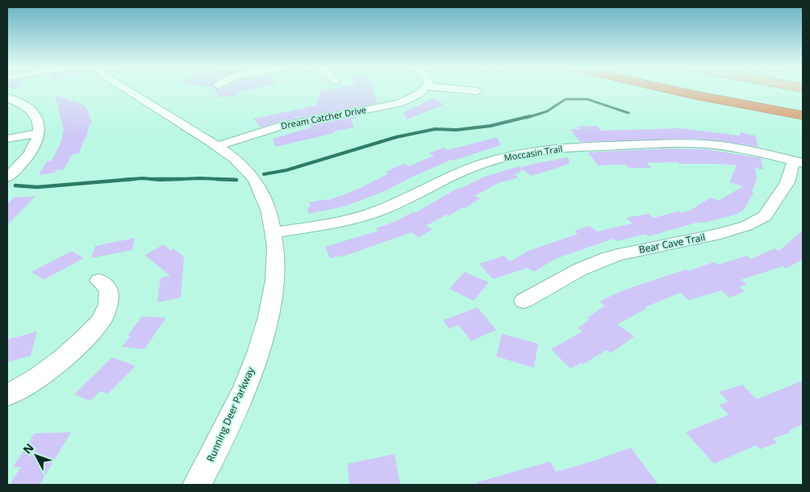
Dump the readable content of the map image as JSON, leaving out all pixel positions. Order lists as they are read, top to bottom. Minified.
{"streets":{"street":["Dream Catcher Drive","Moccasin Trail","Bear Cave Trail","Running Deer Parkway"]},"crossings":[["Dream Catcher Drive","Running Deer Parkway"],["Moccasin Trail","Bear Cave Trail"],["Moccasin Trail","Running Deer Parkway"]],"north":"top left"}
